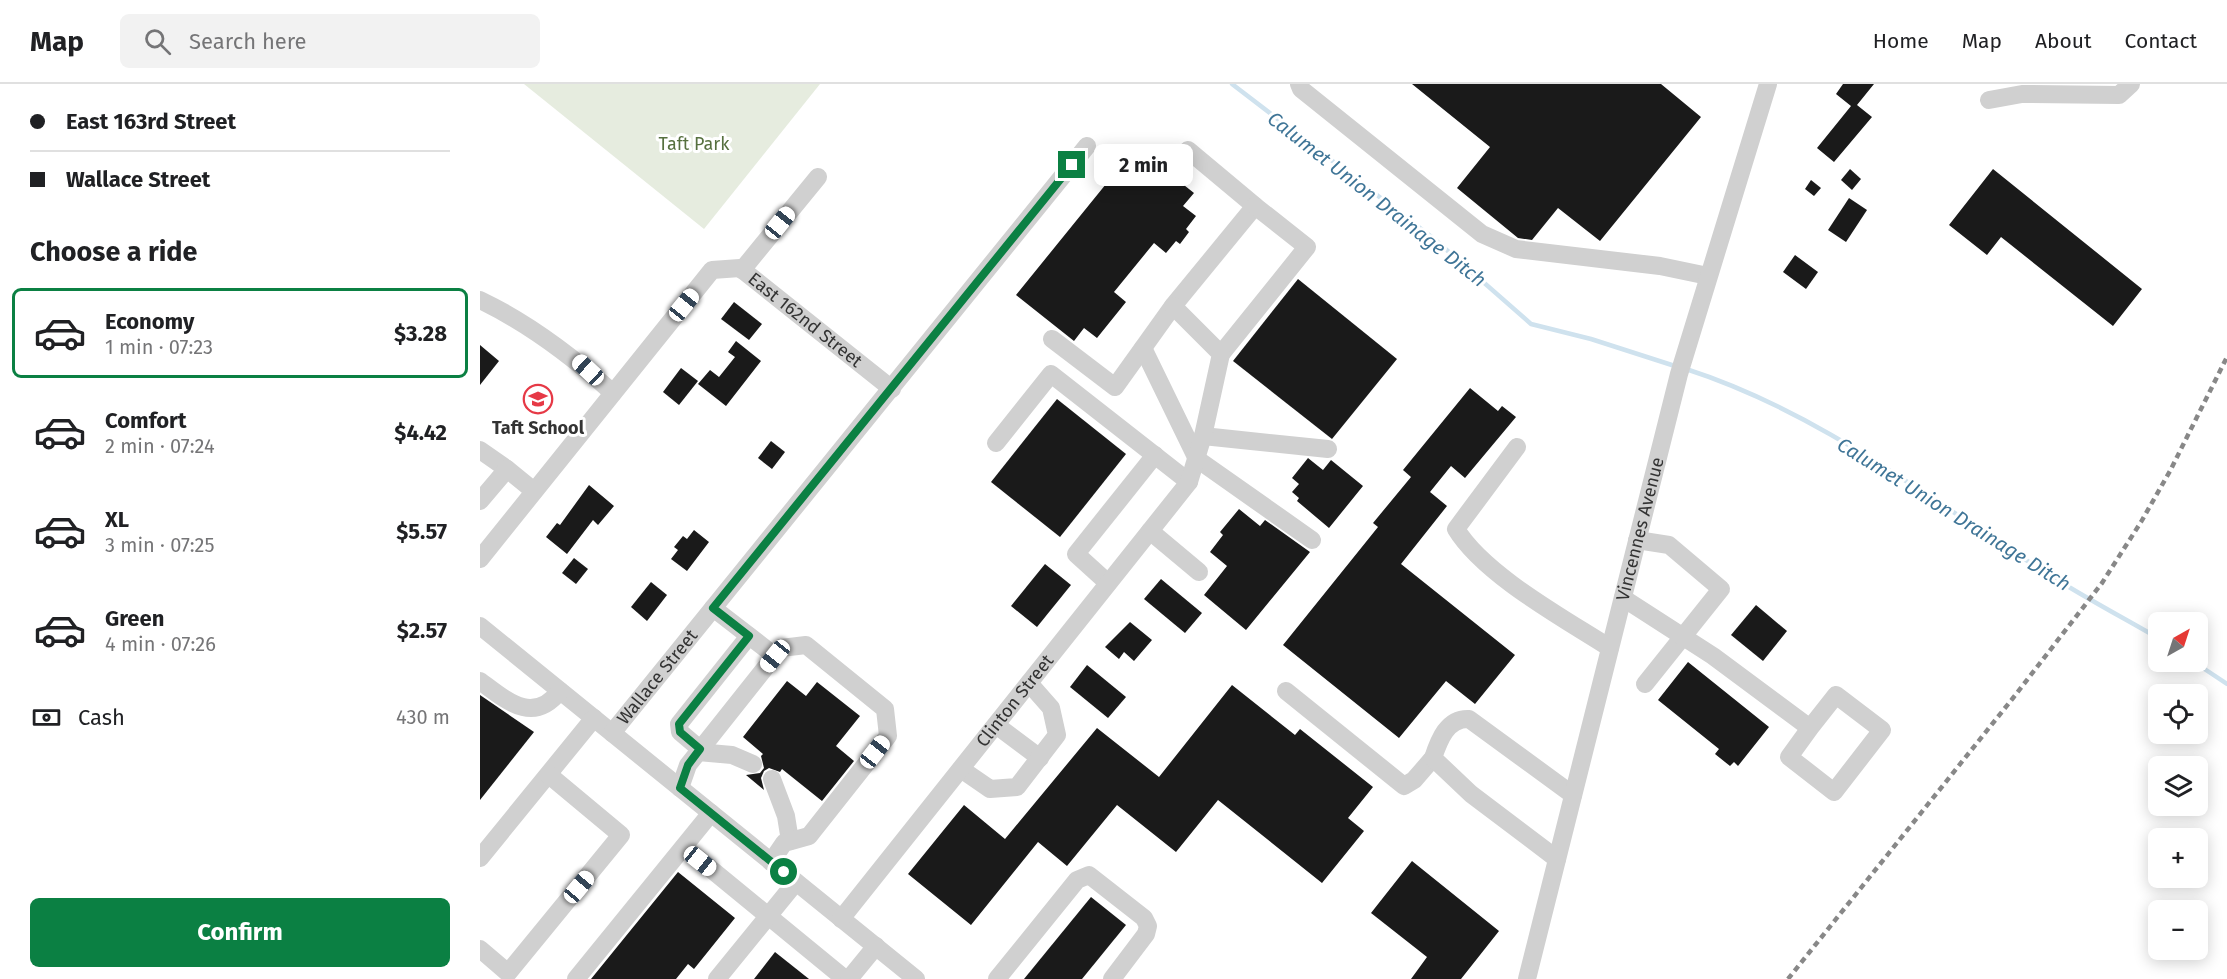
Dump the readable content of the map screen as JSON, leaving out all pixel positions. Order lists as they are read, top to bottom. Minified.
{"streets":{"street":["East 162nd Street","Vincennes Avenue","Wallace Street","Clinton Street"]},"crossings":[["East 162nd Street","Wallace Street"]],"water":["Calumet Union Drainage Ditch"],"parks":["Taft Park"],"places":{"school or university":["Taft School"]},"north":"top right","page":{"header":"Map","search":"Search here","nav":["Home","Map","About","Contact"],"banner":["East 163rd Street","Wallace Street"],"bubble":"2 min","heading":"Choose a ride","list":[{"name":"Economy","note":"1 min · 07:23","value":"$3.28"},{"name":"Comfort","note":"2 min · 07:24","value":"$4.42"},{"name":"XL","note":"3 min · 07:25","value":"$5.57"},{"name":"Green","note":"4 min · 07:26","value":"$2.57"}],"map_buttons":["+","−"],"pay":["Cash","430 m"],"buttons":"Confirm"}}
